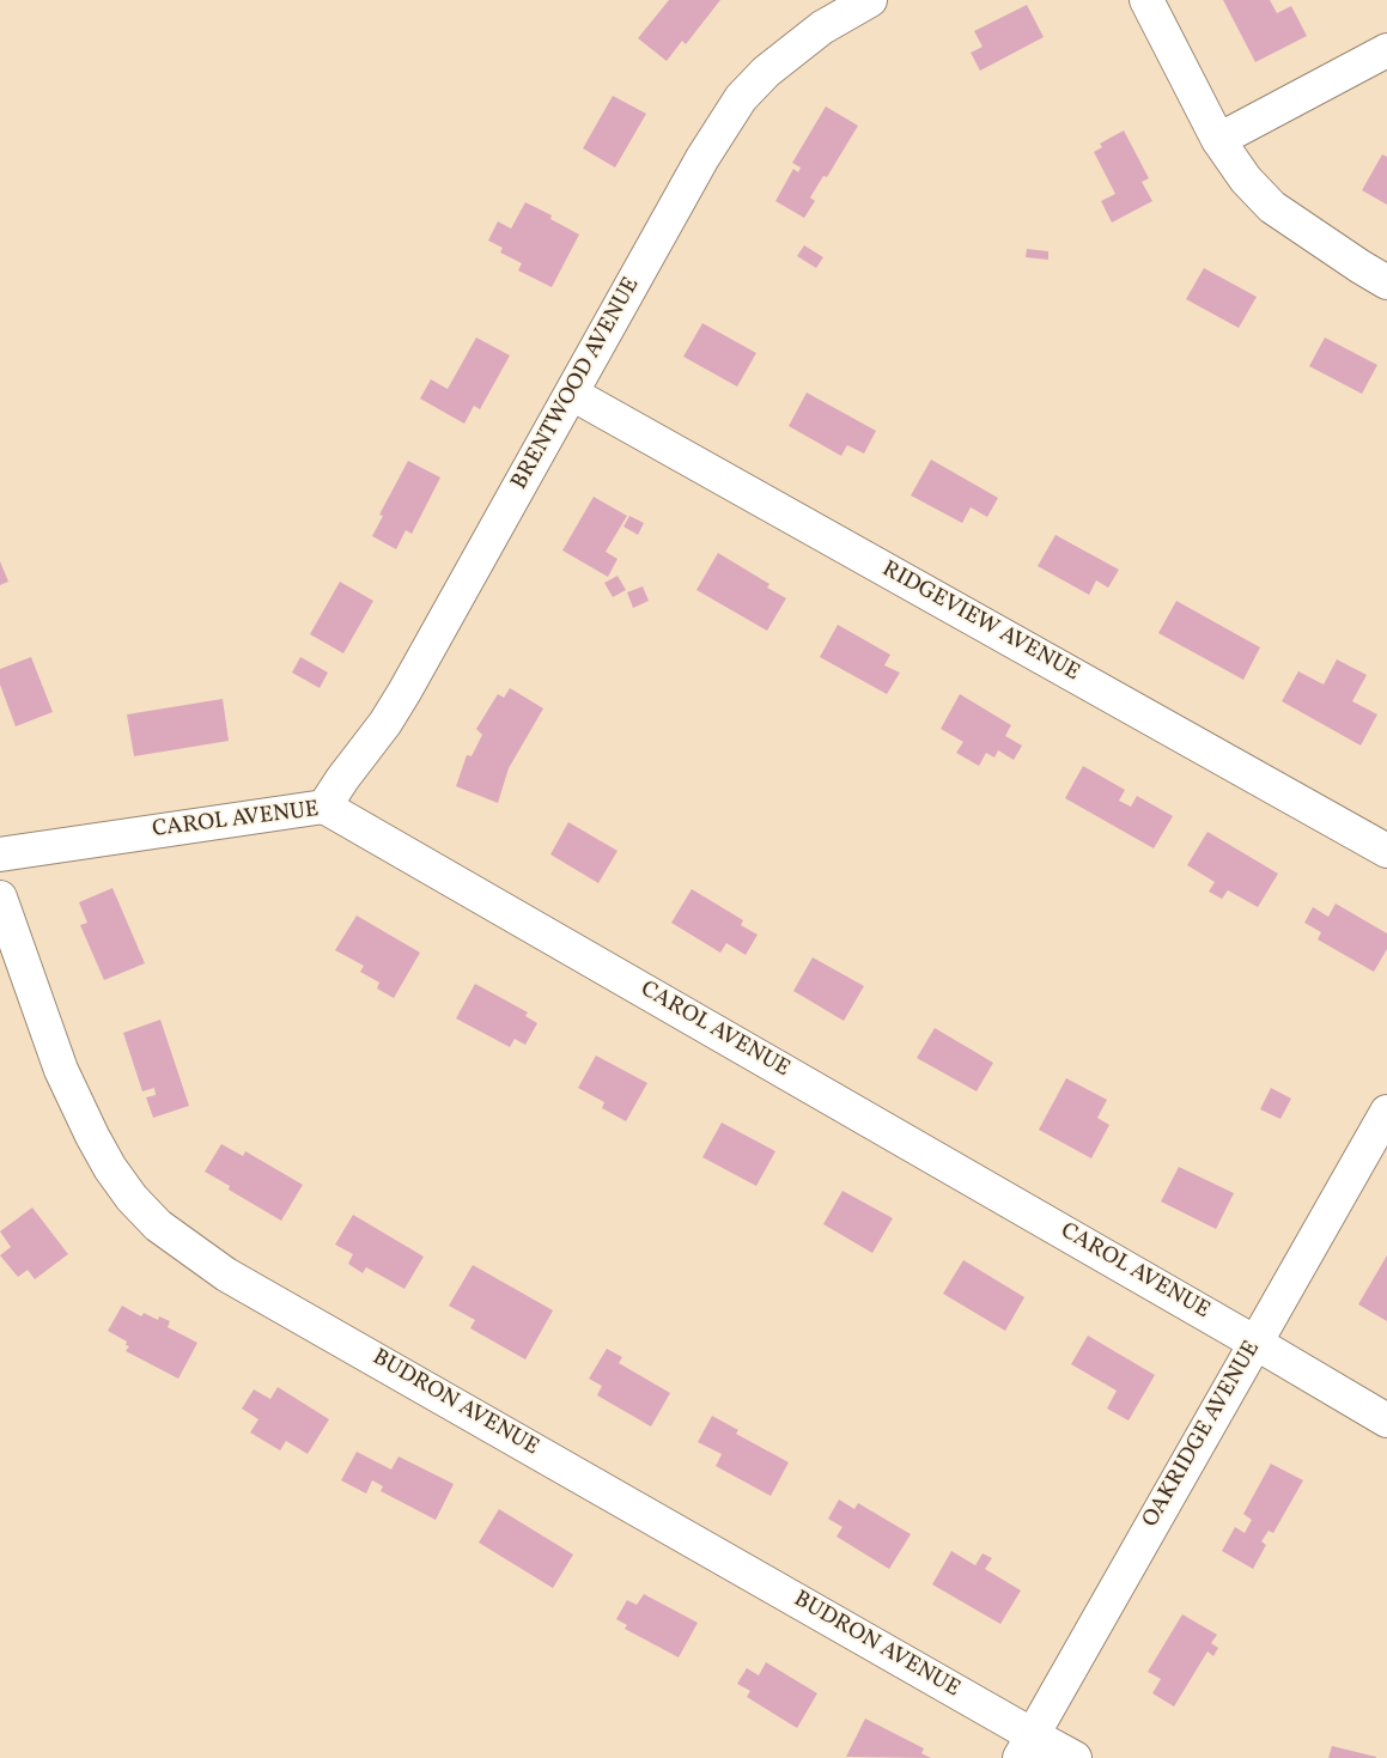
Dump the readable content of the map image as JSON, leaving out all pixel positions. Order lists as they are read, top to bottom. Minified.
{"streets":{"street":["BRENTWOOD AVENUE","RIDGEVIEW AVENUE","CAROL AVENUE","BUDRON AVENUE","OAKRIDGE AVENUE"]},"crossings":[["BRENTWOOD AVENUE","RIDGEVIEW AVENUE"],["BRENTWOOD AVENUE","CAROL AVENUE"],["CAROL AVENUE","OAKRIDGE AVENUE"],["BUDRON AVENUE","OAKRIDGE AVENUE"]]}
